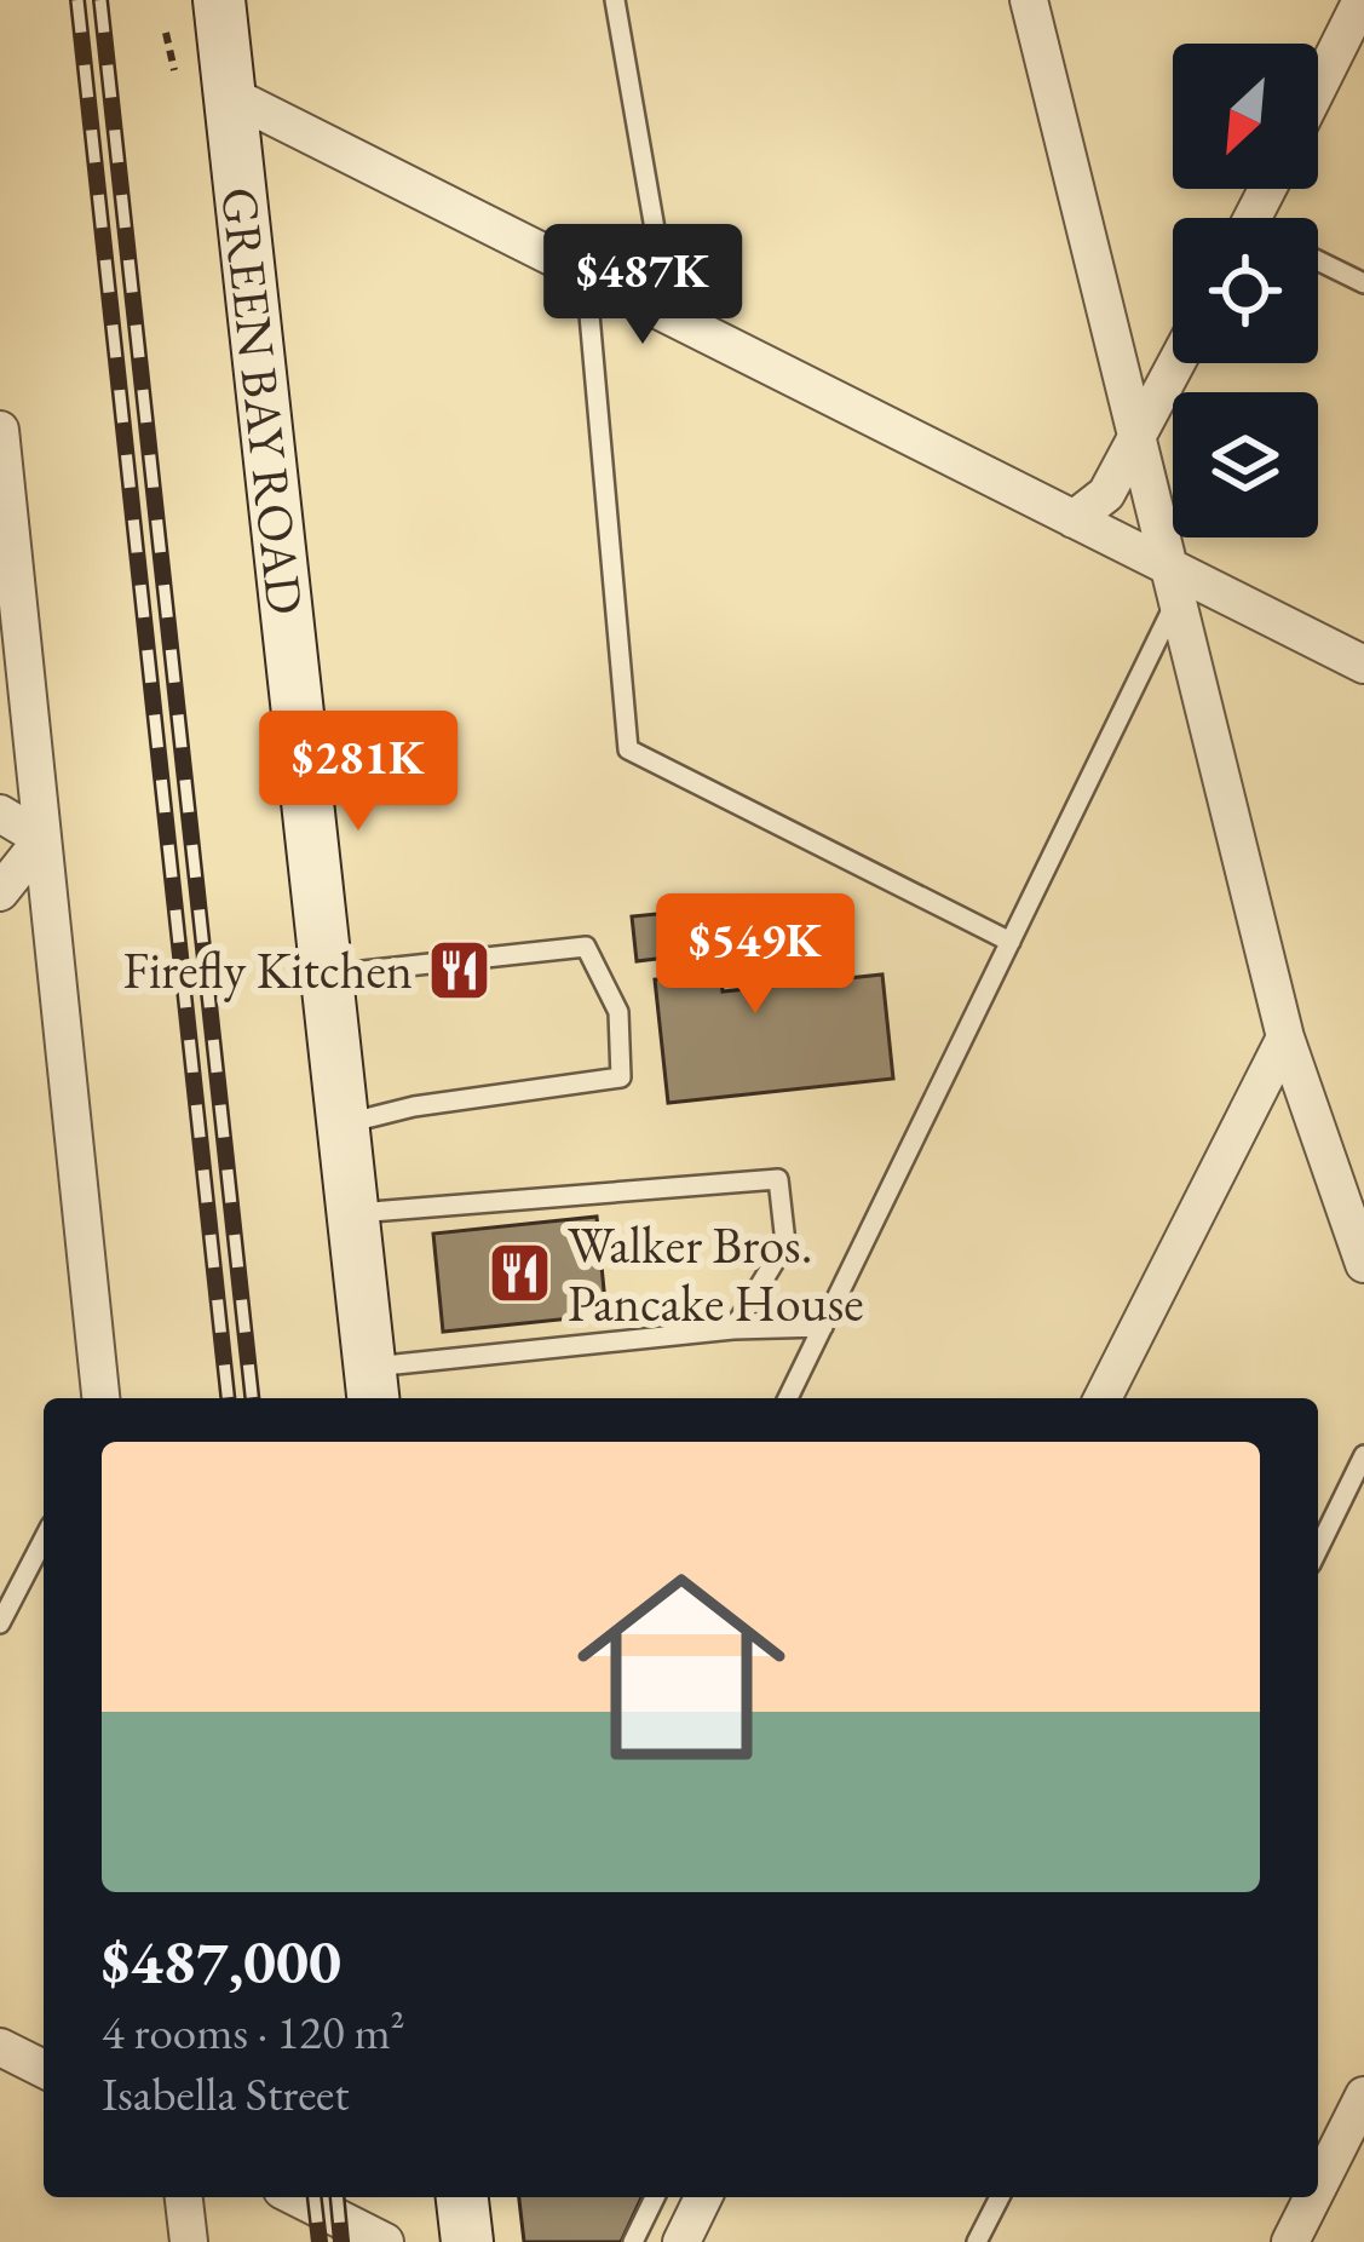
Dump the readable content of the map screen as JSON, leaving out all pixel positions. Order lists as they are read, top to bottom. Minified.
{"streets":{"main road":["GREEN BAY ROAD"]},"places":{"restaurant":["Firefly Kitchen","Walker Bros. Pancake House"]},"north":"bottom left","page":{"price":["$487K","$281K","$549K"],"list":[{"name":"$487,000","note":"4 rooms · 120 m² · Isabella Street"}]}}
